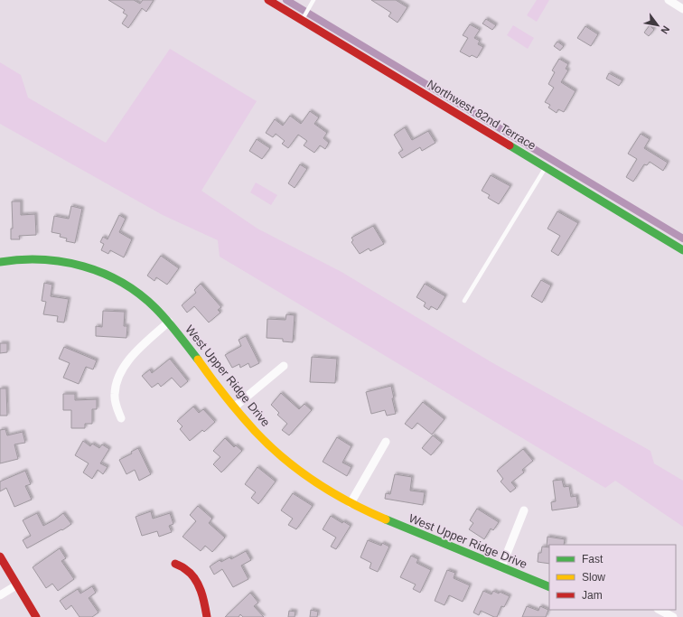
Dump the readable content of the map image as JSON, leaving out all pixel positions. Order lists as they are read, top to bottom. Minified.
{"streets":{"street":["Northwest 82nd Terrace","West Upper Ridge Drive"]},"legend":["Fast","Slow","Jam"],"north":"bottom right"}
